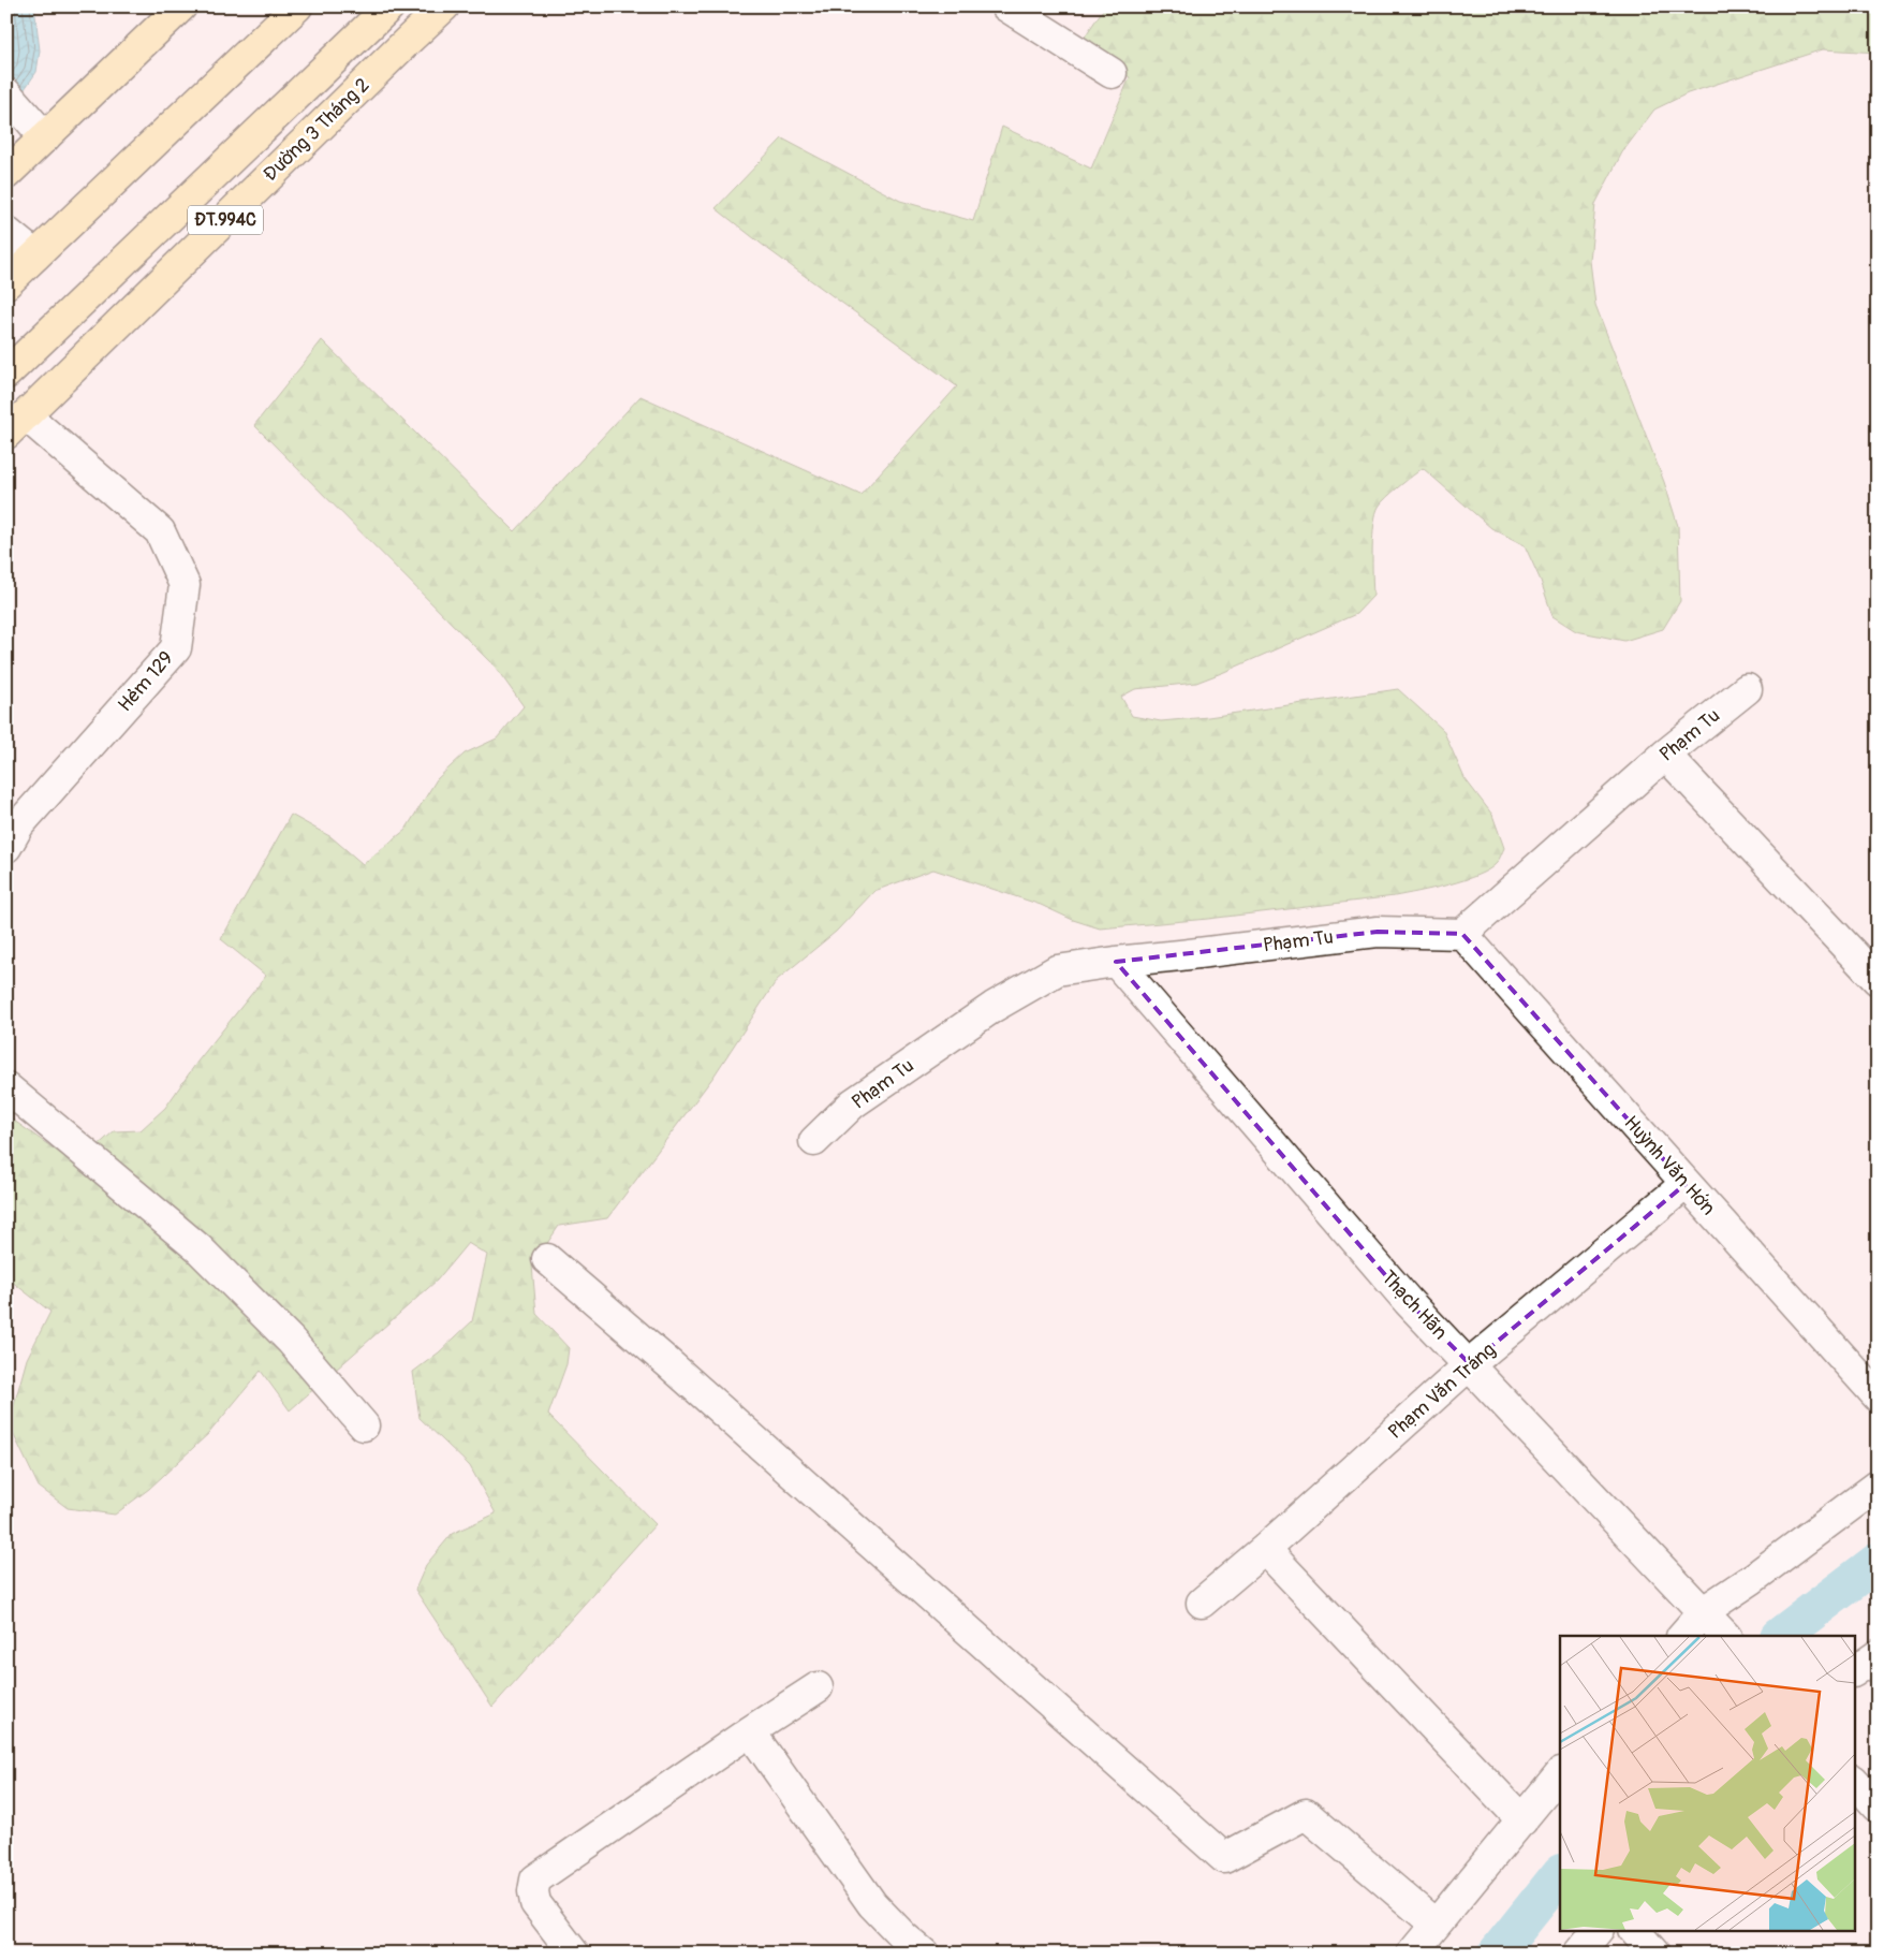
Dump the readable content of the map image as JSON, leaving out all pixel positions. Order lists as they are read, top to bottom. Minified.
{"streets":{"main road":["Đường 3 Tháng 2","ĐT.994C"],"street":["Hẻm 129","Phạm Tu","Huỳnh Văn Hớn","Thạch Hãn","Phạm Văn Tráng"]},"crossings":[["Đường 3 Tháng 2","Hẻm 129"],["Phạm Tu","Huỳnh Văn Hớn"],["Phạm Tu","Thạch Hãn"],["Huỳnh Văn Hớn","Phạm Văn Tráng"],["Thạch Hãn","Phạm Văn Tráng"]]}
